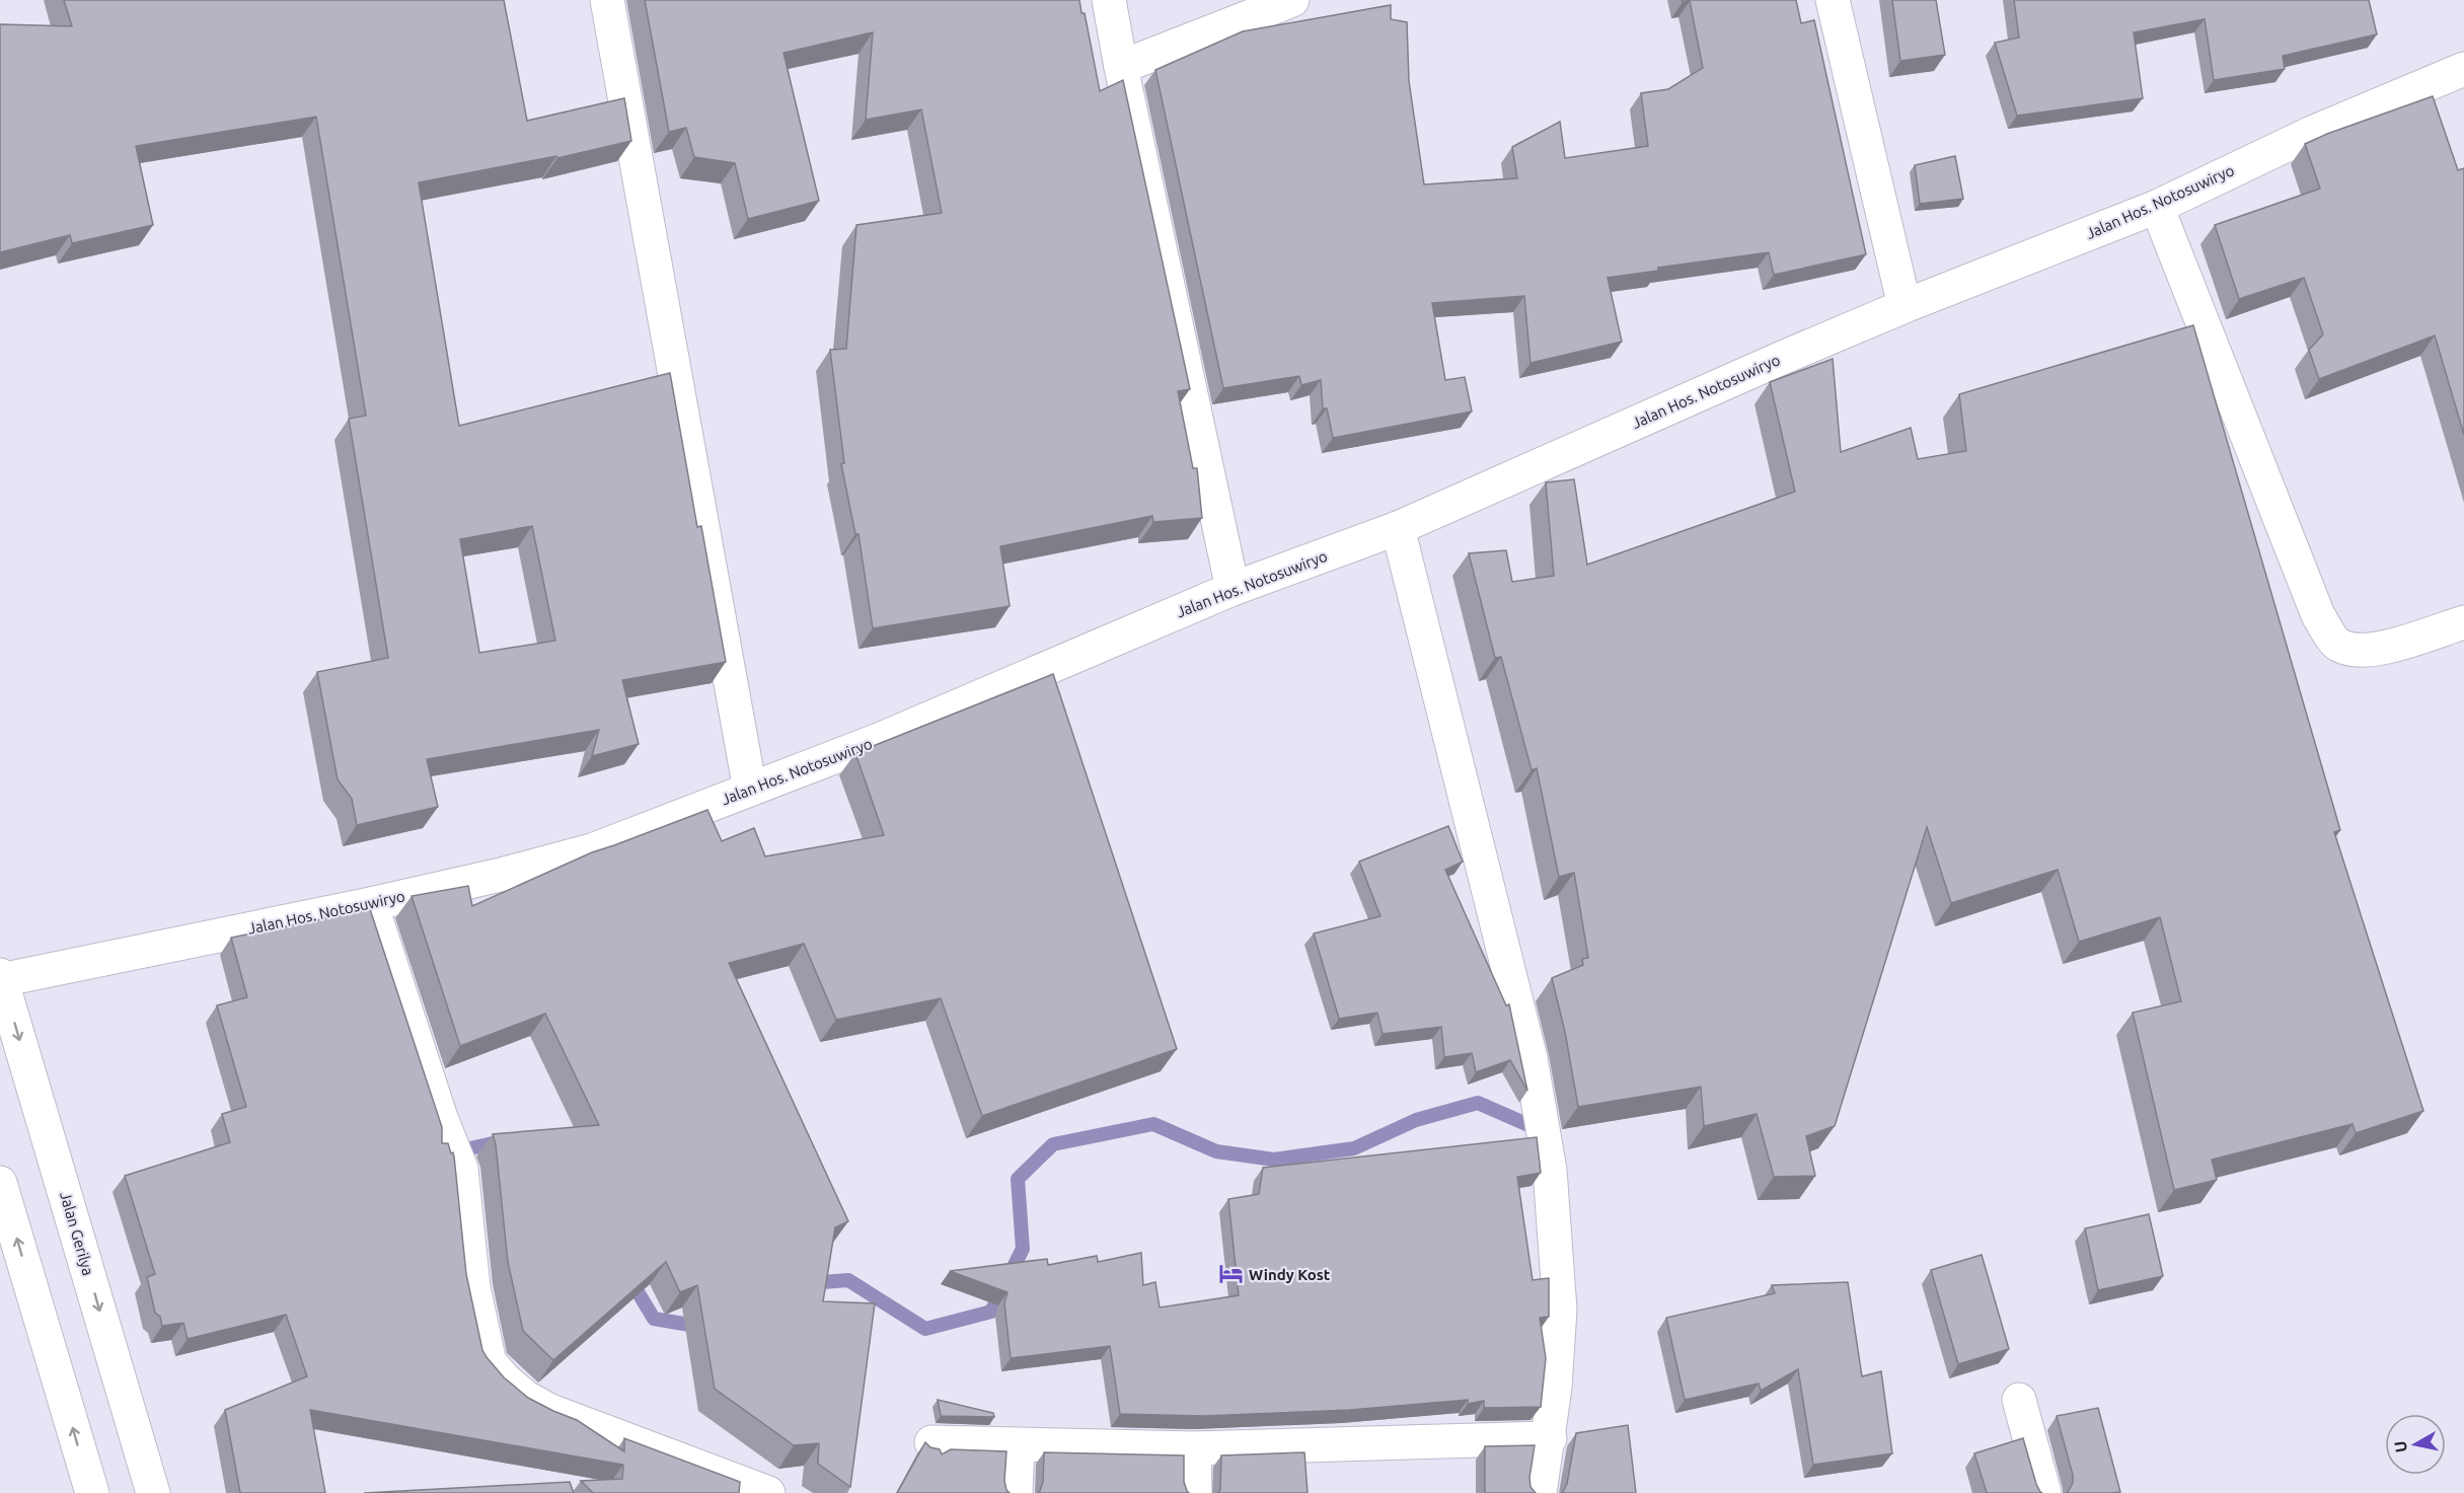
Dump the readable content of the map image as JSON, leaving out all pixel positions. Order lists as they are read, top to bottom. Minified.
{"streets":{"main road":["Jalan Hos. Notosuwiryo","Jalan Gerilya"]},"crossings":[["Jalan Hos. Notosuwiryo","Jalan Gerilya"]],"places":{"hotel":["Windy Kost"]},"north":"left"}
